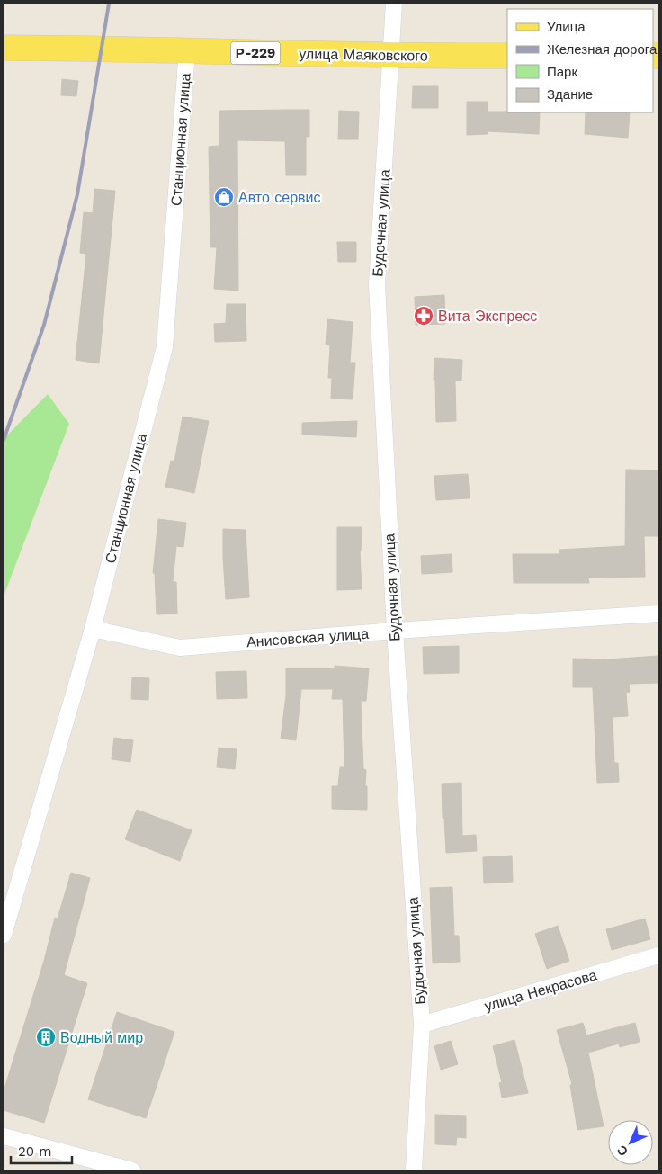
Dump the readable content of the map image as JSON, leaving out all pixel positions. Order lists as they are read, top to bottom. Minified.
{"streets":{"main road":["Р-229","улица Маяковского"],"street":["Станционная улица","Будочная улица","Анисовская улица","улица Некрасова"]},"crossings":[["улица Маяковского","Станционная улица"],["улица Маяковского","Будочная улица"],["Станционная улица","Анисовская улица"],["Будочная улица","Анисовская улица"],["Будочная улица","улица Некрасова"]],"places":{"shop":["Авто сервис"],"pharmacy":["Вита Экспресс"],"building":["Водный мир"]},"legend":["Улица","Железная дорога","Парк","Здание"],"scale_bar":"20 m","north":"bottom left"}
